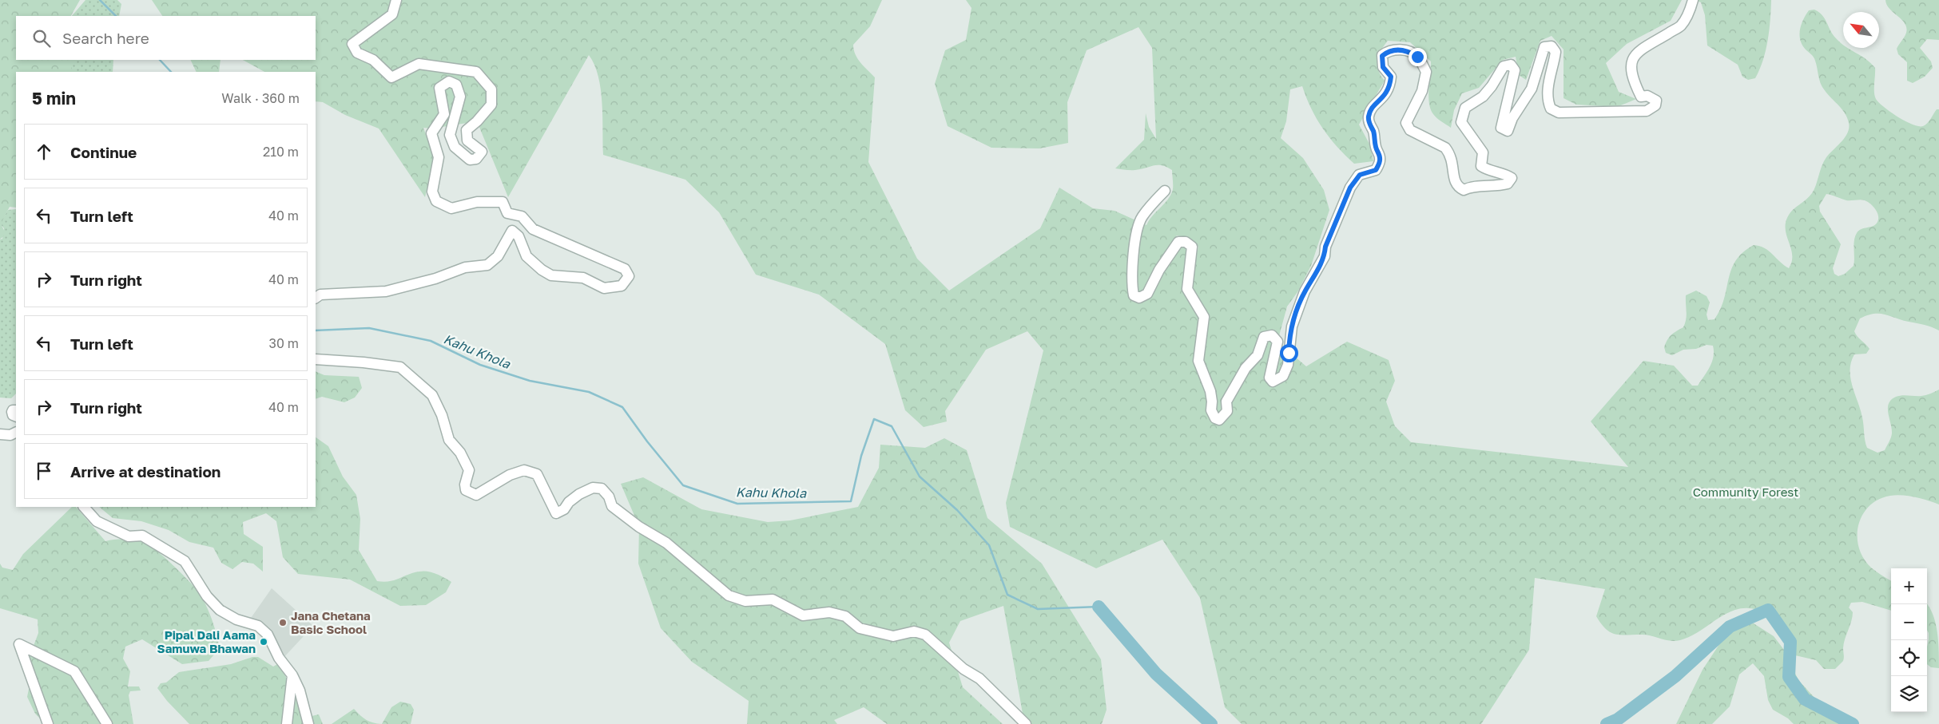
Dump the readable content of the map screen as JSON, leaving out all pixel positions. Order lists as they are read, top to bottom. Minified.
{"water":["Kahu Khola"],"parks":["Community Forest"],"places":["Jana Chetana Basic School","Pipal Dali Aama Samuwa Bhawan"],"north":"top left","page":{"search":"Search here","heading":["5 min","Walk · 360 m"],"list":[["Continue","210 m"],["Turn left","40 m"],["Turn right","40 m"],["Turn left","30 m"],["Turn right","40 m"],"Arrive at destination"],"map_buttons":["+","−"]}}
